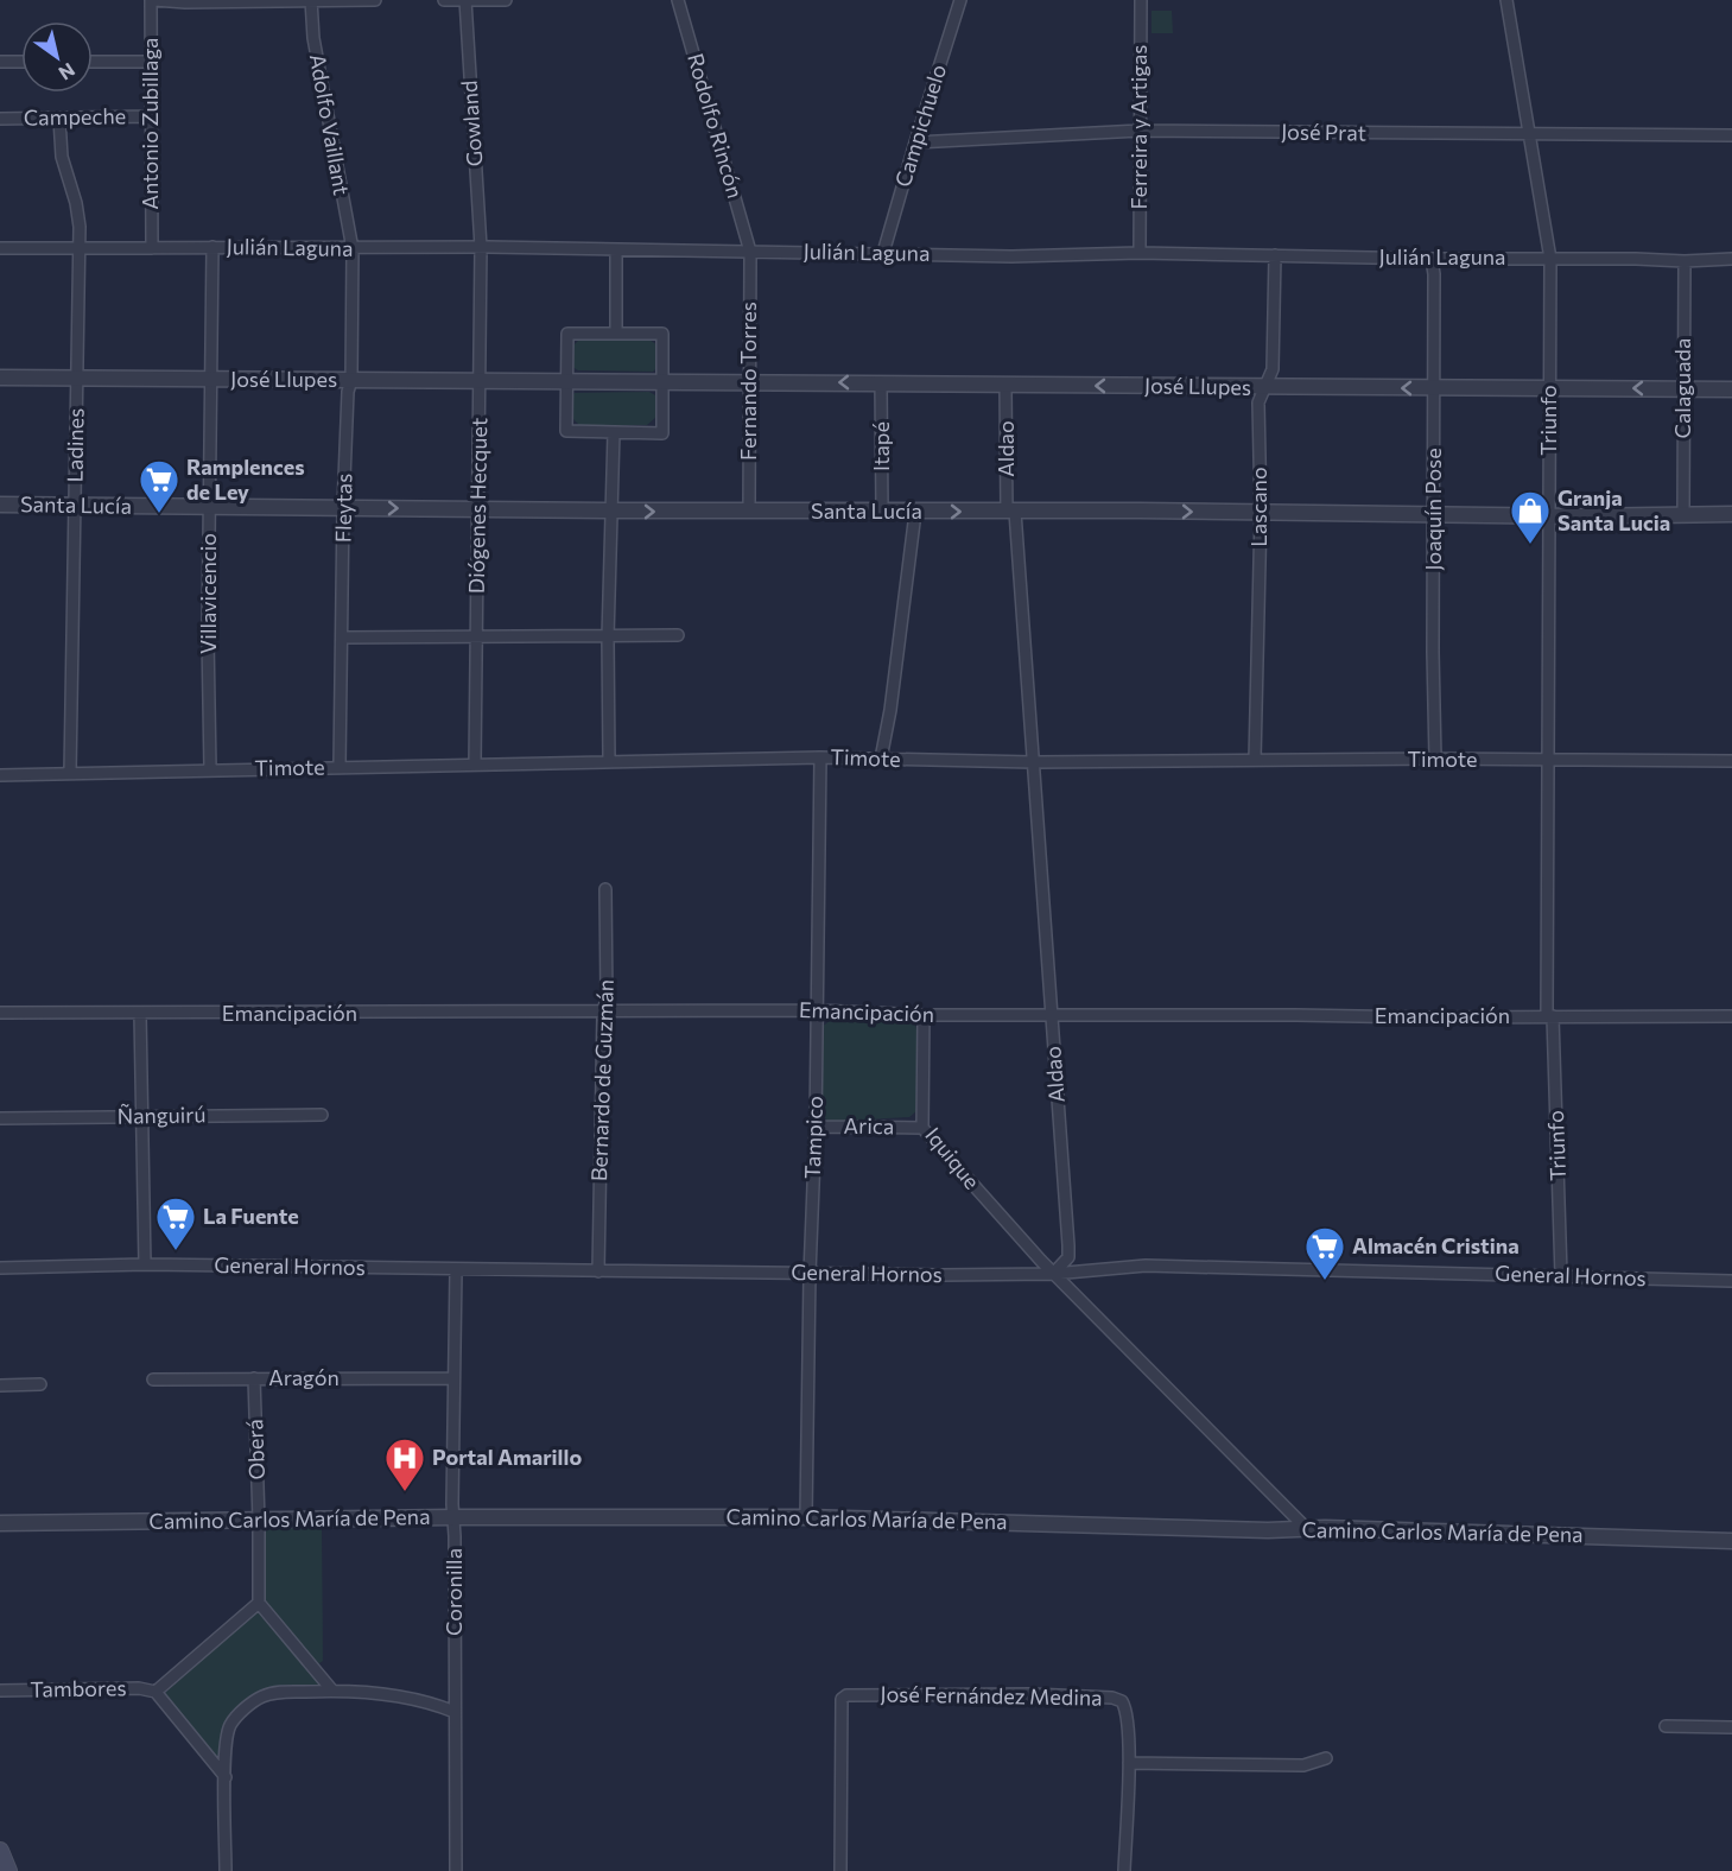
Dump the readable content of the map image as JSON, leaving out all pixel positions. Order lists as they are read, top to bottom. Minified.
{"streets":{"street":["Campeche","Antonio Zubillaga","Gowland","Adolfo Vaillant","Rodolfo Rincón","Campichuelo","Ferreira y Artigas","José Prat","Julián Laguna","José Llupes","Fernando Torres","Calaguada","Triunfo","Ladines","Itapé","Aldao","Santa Lucía","Diógenes Hecquet","Lascano","Fleytas","Joaquín Pose","Villavicencio","Timote","Emancipación","Bernardo de Guzmán","Ñanguirú","Arica","Tampico","Iquique","General Hornos","Aragón","Oberá","Camino Carlos María de Pena","Coronilla","Tambores","José Fernández Medina"]},"crossings":[["Campeche","Antonio Zubillaga"],["Campeche","Ladines"],["Antonio Zubillaga","Julián Laguna"],["Gowland","Julián Laguna"],["Gowland","Diógenes Hecquet"],["Adolfo Vaillant","Julián Laguna"],["Adolfo Vaillant","Fleytas"],["Rodolfo Rincón","Julián Laguna"],["Rodolfo Rincón","Fernando Torres"],["Campichuelo","José Prat"],["Campichuelo","Julián Laguna"],["Ferreira y Artigas","José Prat"],["Ferreira y Artigas","Julián Laguna"],["José Prat","Triunfo"],["Julián Laguna","Fernando Torres"],["Julián Laguna","Calaguada"],["Julián Laguna","Triunfo"],["Julián Laguna","Ladines"],["Julián Laguna","Diógenes Hecquet"],["Julián Laguna","Lascano"],["Julián Laguna","Fleytas"],["Julián Laguna","Joaquín Pose"],["Julián Laguna","Villavicencio"],["José Llupes","Fernando Torres"],["José Llupes","Calaguada"],["José Llupes","Triunfo"],["José Llupes","Ladines"],["José Llupes","Itapé"],["José Llupes","Aldao"],["José Llupes","Diógenes Hecquet"],["José Llupes","Lascano"],["José Llupes","Fleytas"],["José Llupes","Joaquín Pose"],["José Llupes","Villavicencio"],["Fernando Torres","Santa Lucía"],["Calaguada","Santa Lucía"],["Triunfo","Santa Lucía"],["Triunfo","Timote"],["Triunfo","Emancipación"],["Triunfo","General Hornos"],["Ladines","Santa Lucía"],["Ladines","Timote"],["Itapé","Santa Lucía"],["Aldao","Santa Lucía"],["Aldao","Timote"],["Aldao","Emancipación"],["Aldao","Iquique"],["Aldao","General Hornos"],["Santa Lucía","Diógenes Hecquet"],["Santa Lucía","Lascano"],["Santa Lucía","Fleytas"],["Santa Lucía","Joaquín Pose"],["Santa Lucía","Villavicencio"],["Diógenes Hecquet","Timote"],["Lascano","Timote"],["Fleytas","Timote"],["Joaquín Pose","Timote"],["Villavicencio","Timote"],["Timote","Tampico"],["Emancipación","Bernardo de Guzmán"],["Emancipación","Tampico"],["Emancipación","Iquique"],["Bernardo de Guzmán","General Hornos"],["Arica","Tampico"],["Arica","Iquique"],["Tampico","General Hornos"],["Tampico","Camino Carlos María de Pena"],["Iquique","General Hornos"],["General Hornos","Coronilla"],["Aragón","Oberá"],["Aragón","Coronilla"],["Oberá","Camino Carlos María de Pena"],["Camino Carlos María de Pena","Coronilla"]],"one_way":["José Llupes","Santa Lucía"],"places":{"supermarket":["Ramplences de Ley","La Fuente","Almacén Cristina"],"shop":["Granja Santa Lucia"],"hospital":["Portal Amarillo"]},"north":"bottom right"}
